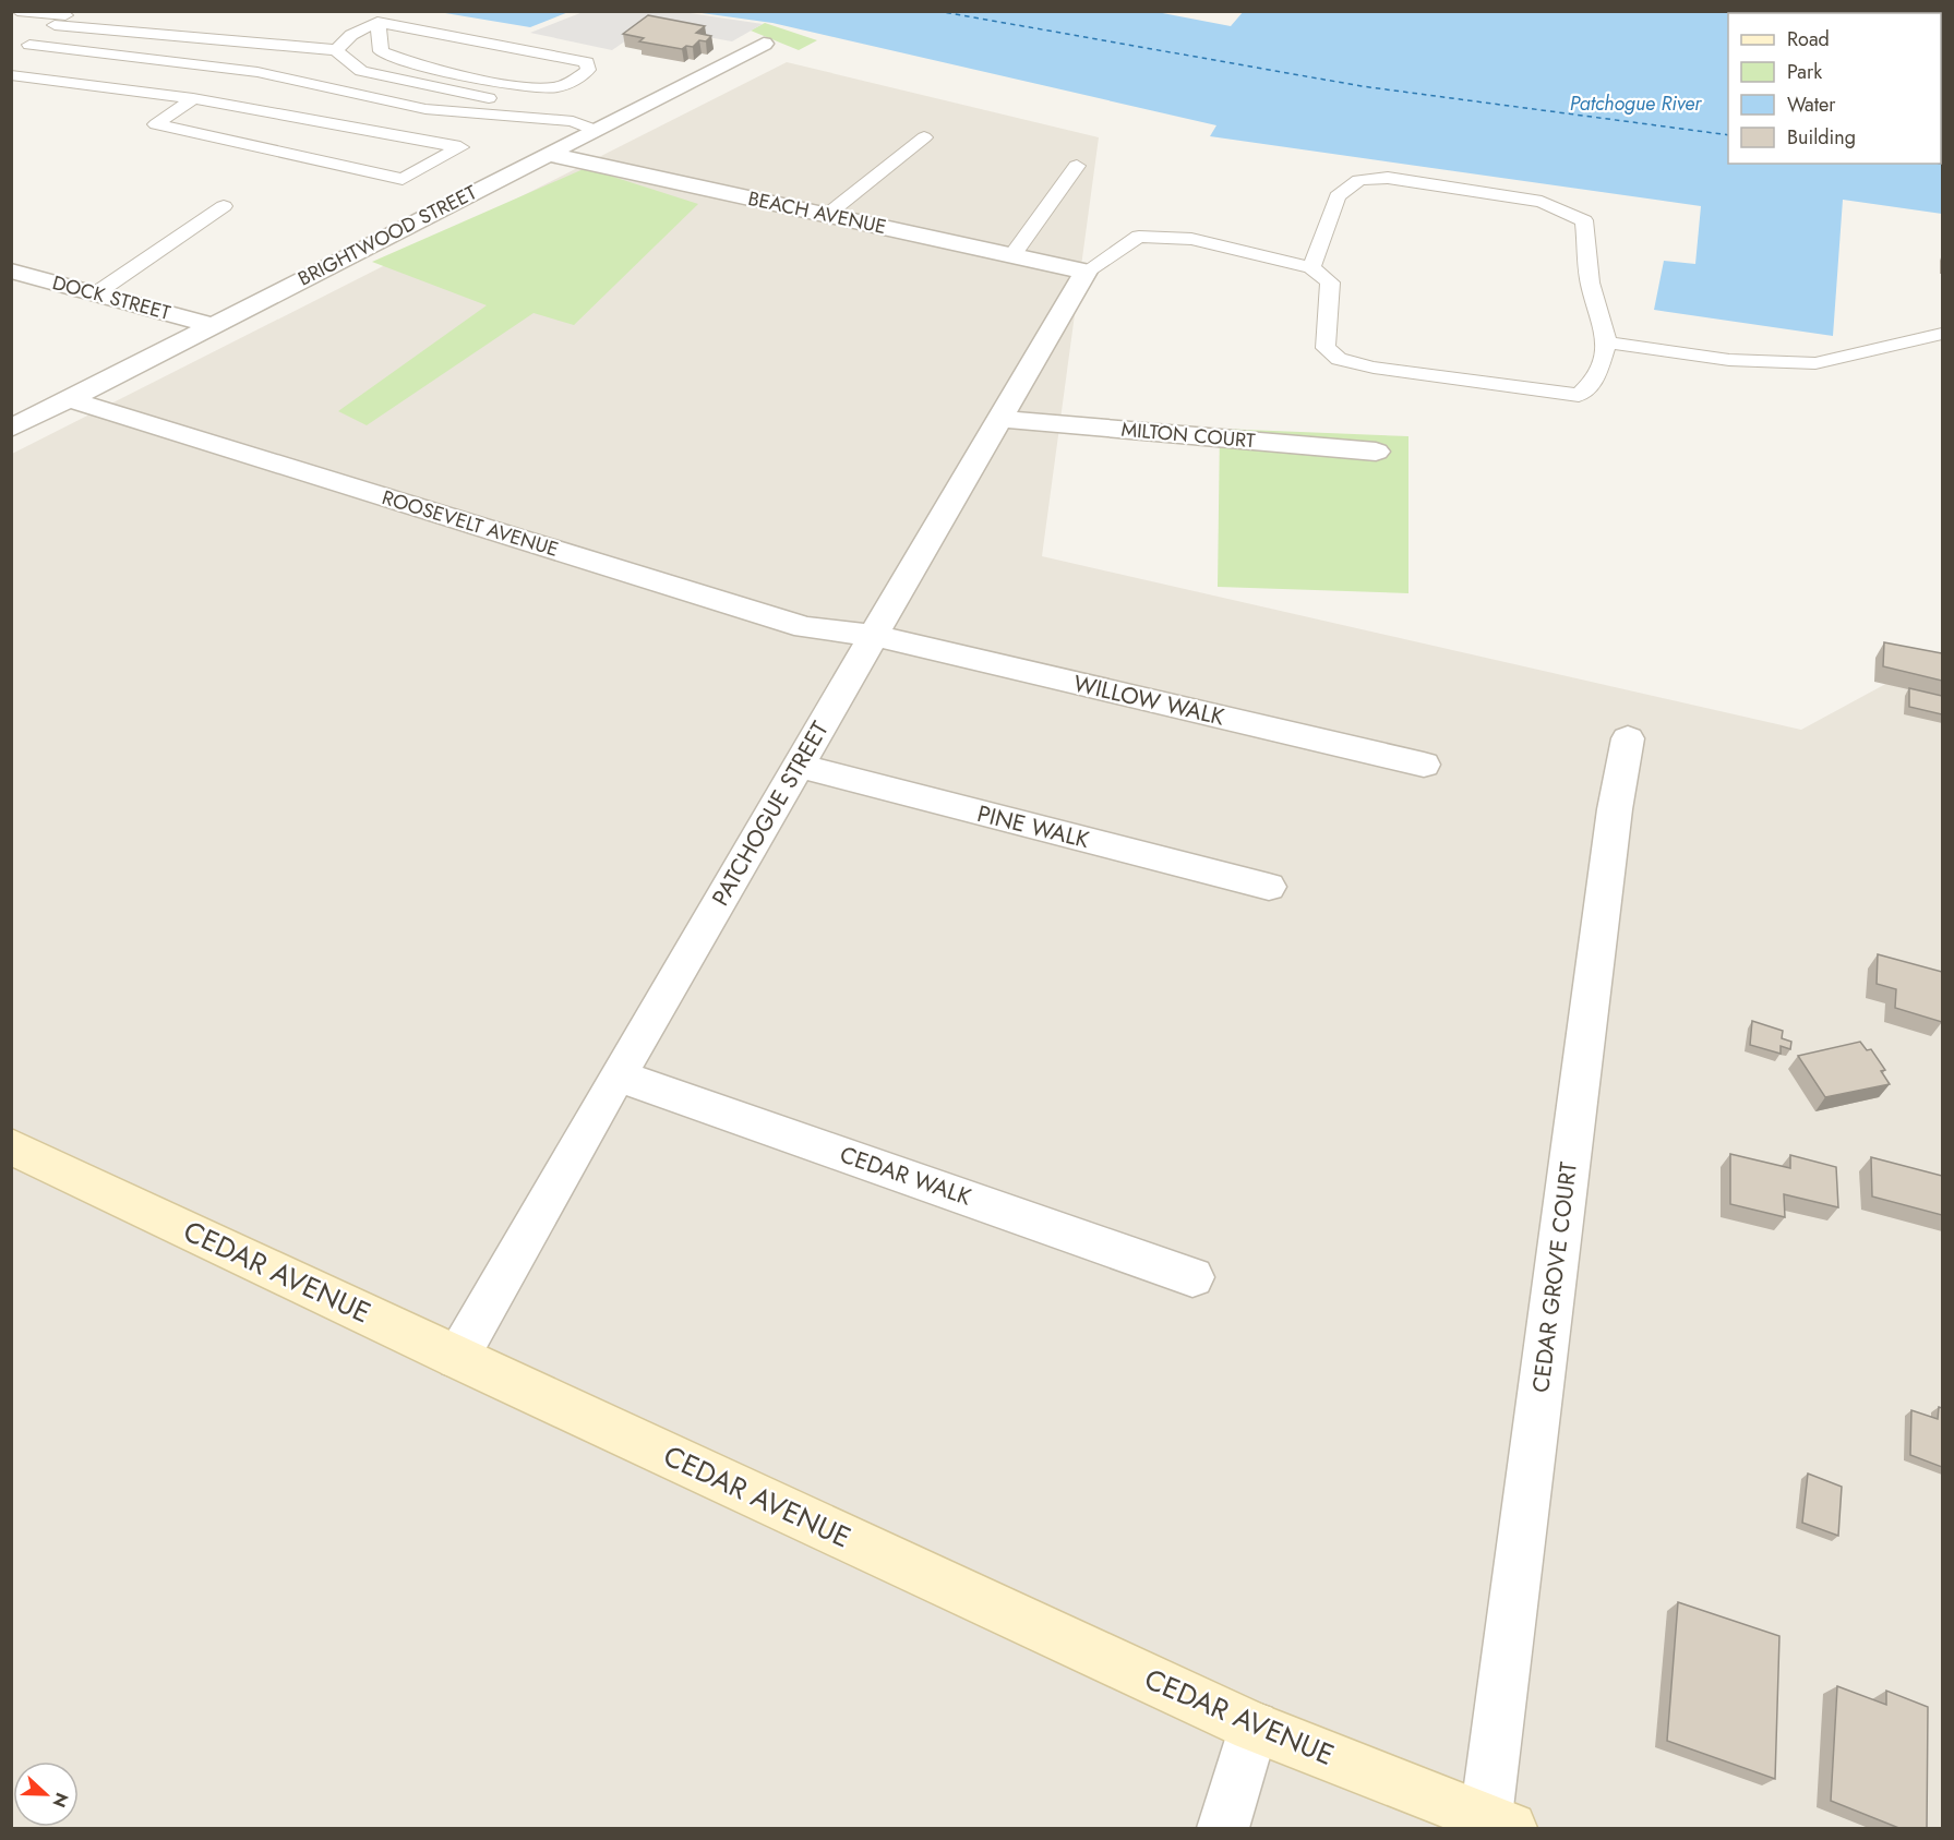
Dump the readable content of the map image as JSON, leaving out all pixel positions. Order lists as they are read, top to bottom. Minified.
{"streets":{"street":["BEACH AVENUE","BRIGHTWOOD STREET","DOCK STREET","MILTON COURT","ROOSEVELT AVENUE","WILLOW WALK","PATCHOGUE STREET","PINE WALK","CEDAR WALK","CEDAR AVENUE","CEDAR GROVE COURT"]},"crossings":[["BEACH AVENUE","BRIGHTWOOD STREET"],["BEACH AVENUE","PATCHOGUE STREET"],["BRIGHTWOOD STREET","DOCK STREET"],["BRIGHTWOOD STREET","ROOSEVELT AVENUE"],["MILTON COURT","PATCHOGUE STREET"],["ROOSEVELT AVENUE","WILLOW WALK"],["ROOSEVELT AVENUE","PATCHOGUE STREET"],["WILLOW WALK","PATCHOGUE STREET"],["PATCHOGUE STREET","PINE WALK"],["PATCHOGUE STREET","CEDAR WALK"],["PATCHOGUE STREET","CEDAR AVENUE"],["CEDAR AVENUE","CEDAR GROVE COURT"]],"water":["Patchogue River"],"legend":["Road","Park","Water","Building"],"north":"right"}
